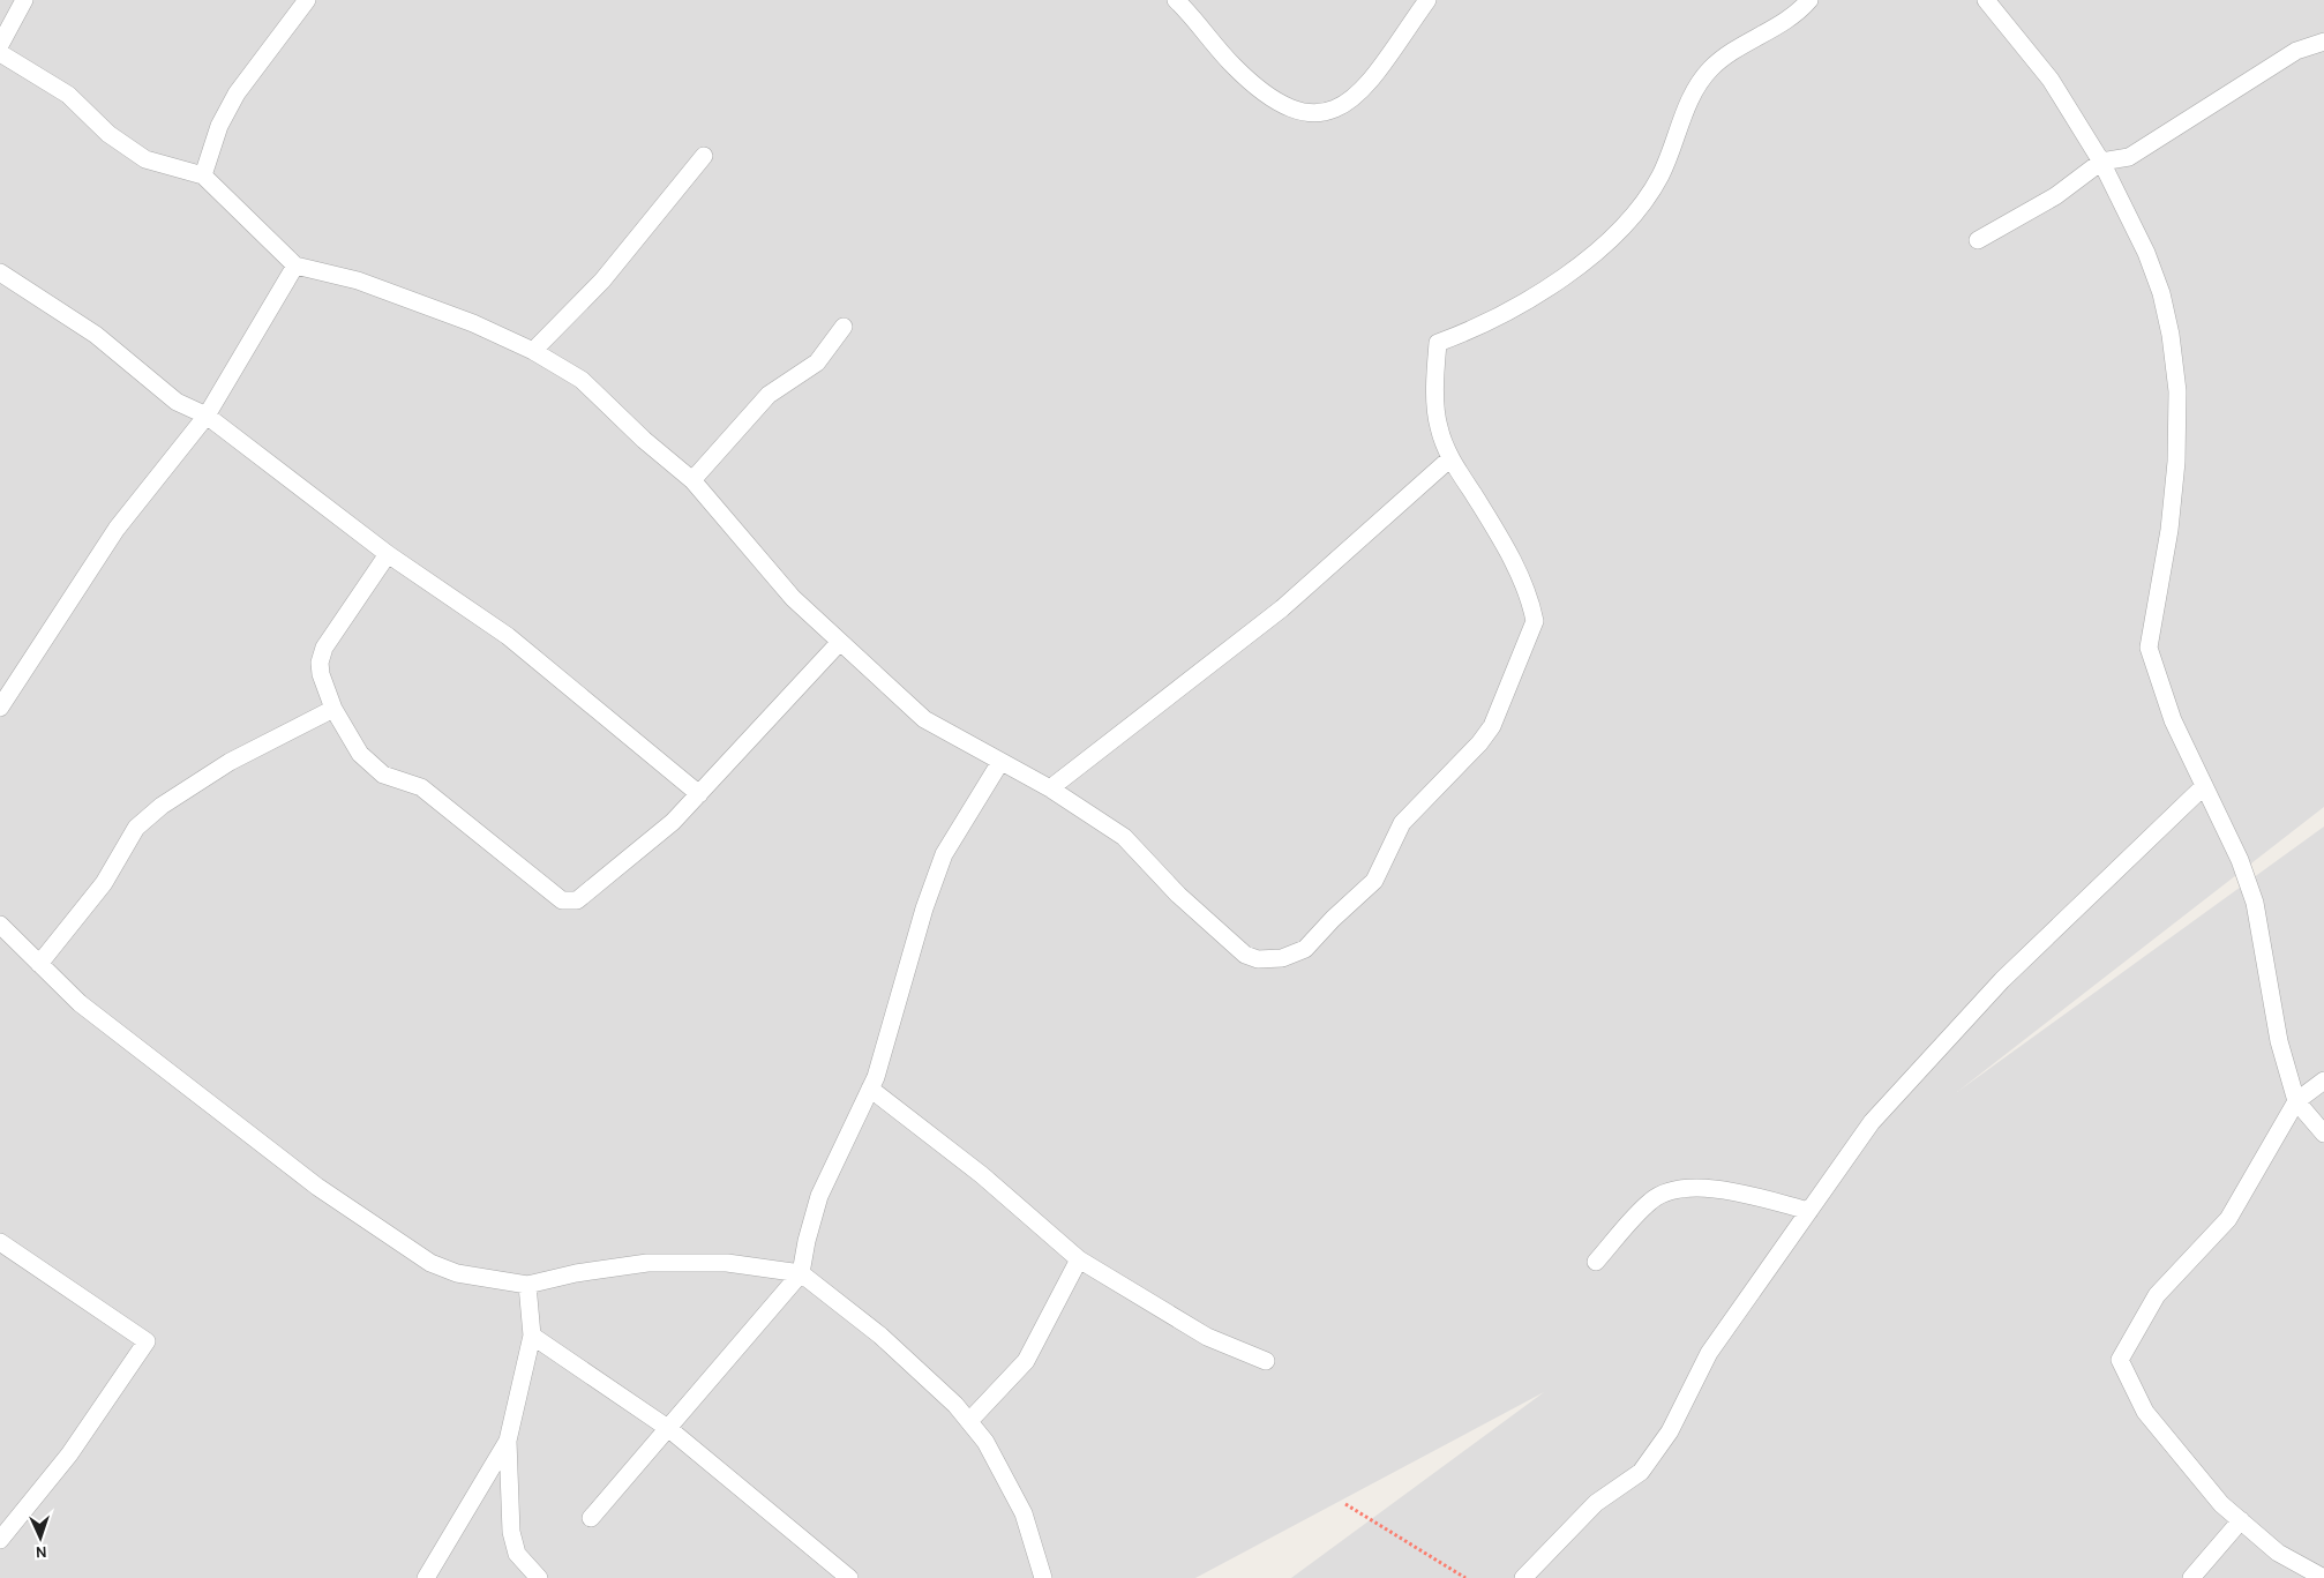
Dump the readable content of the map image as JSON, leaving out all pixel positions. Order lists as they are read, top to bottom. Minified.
{"north":"bottom"}
